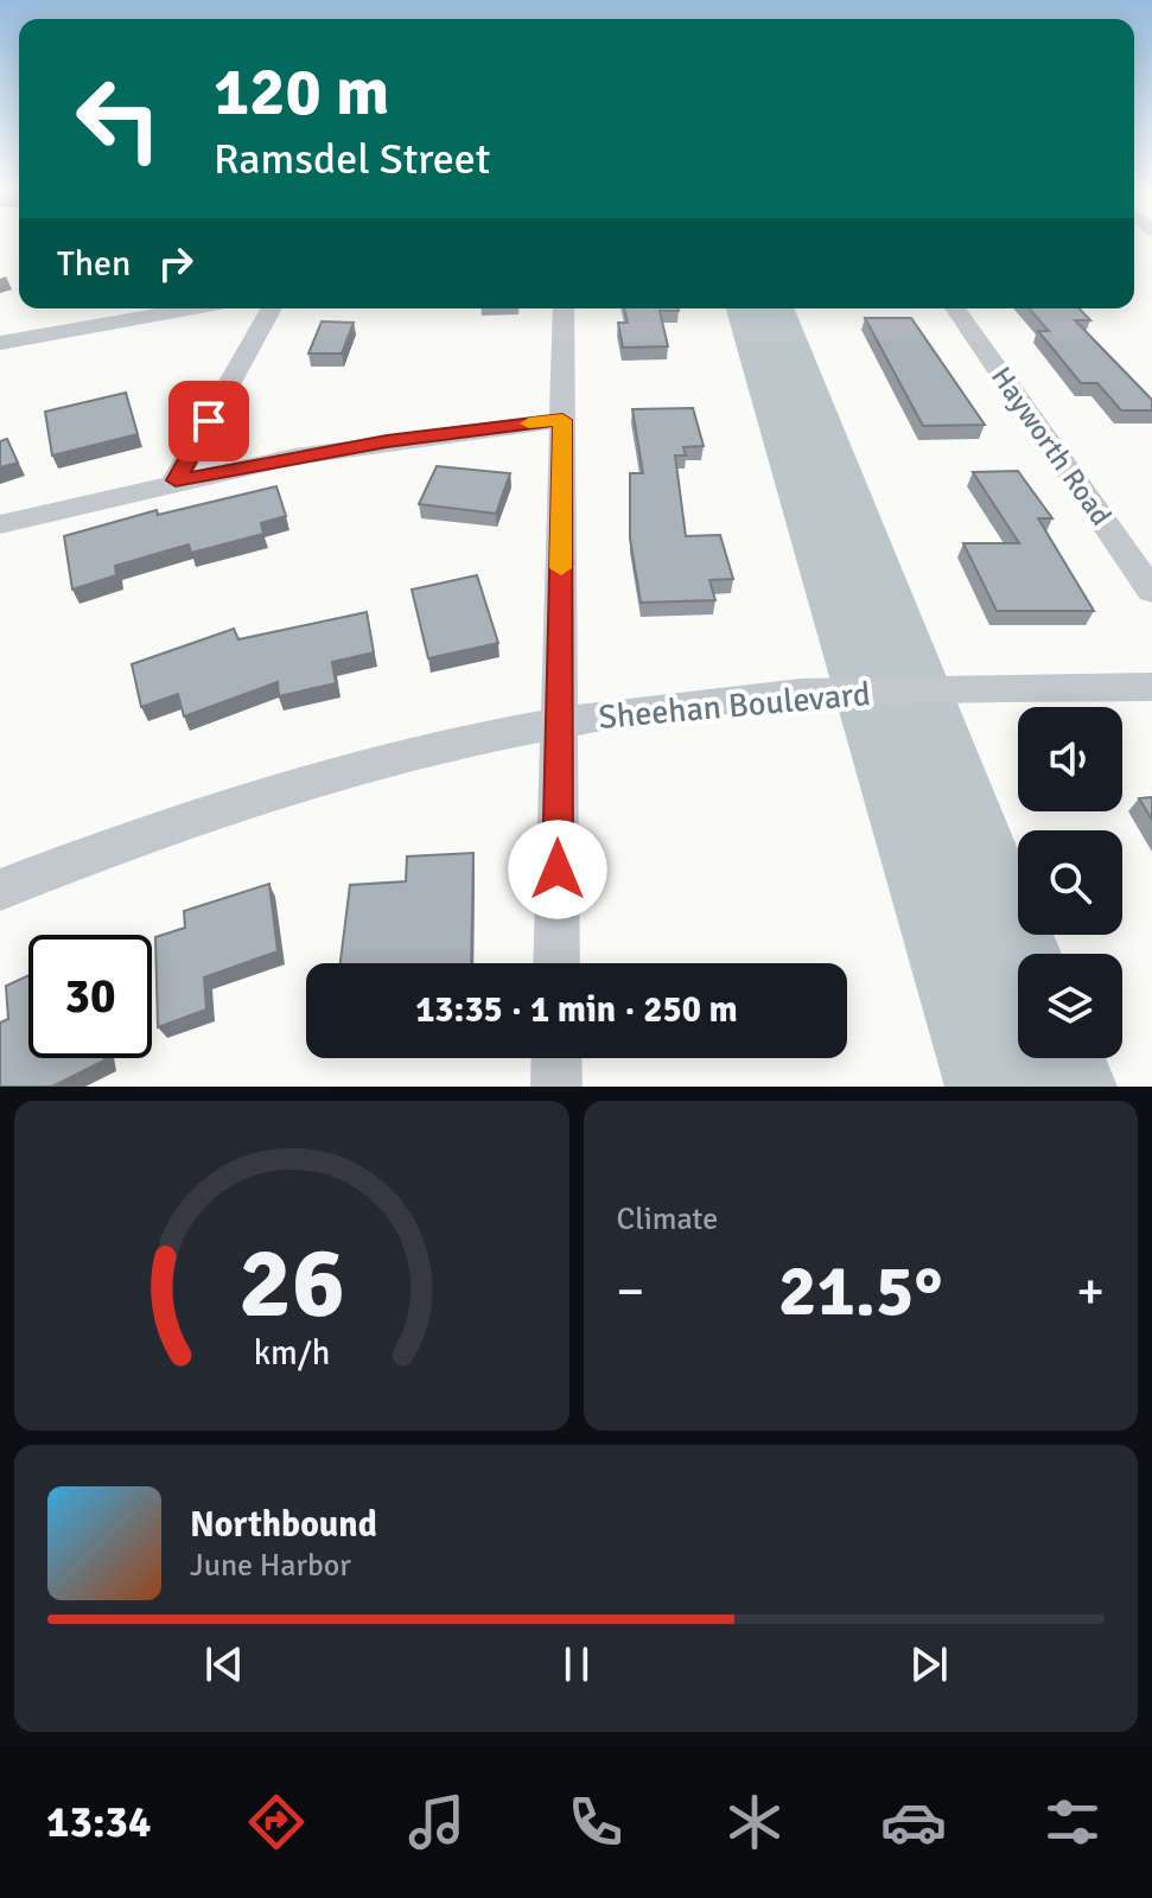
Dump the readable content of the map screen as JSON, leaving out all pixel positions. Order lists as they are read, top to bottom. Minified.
{"streets":{"street":["Hayworth Road","Sheehan Boulevard"]},"page":{"turn":["120 m","Ramsdel Street"],"then":"Then","limit":"30","trip":"13:35 · 1 min · 250 m","tile":"Climate","heat":["−","21.5°","+"],"song":["Northbound","June Harbor"],"tabs":"13:34","gauge":["26","km/h"]}}
